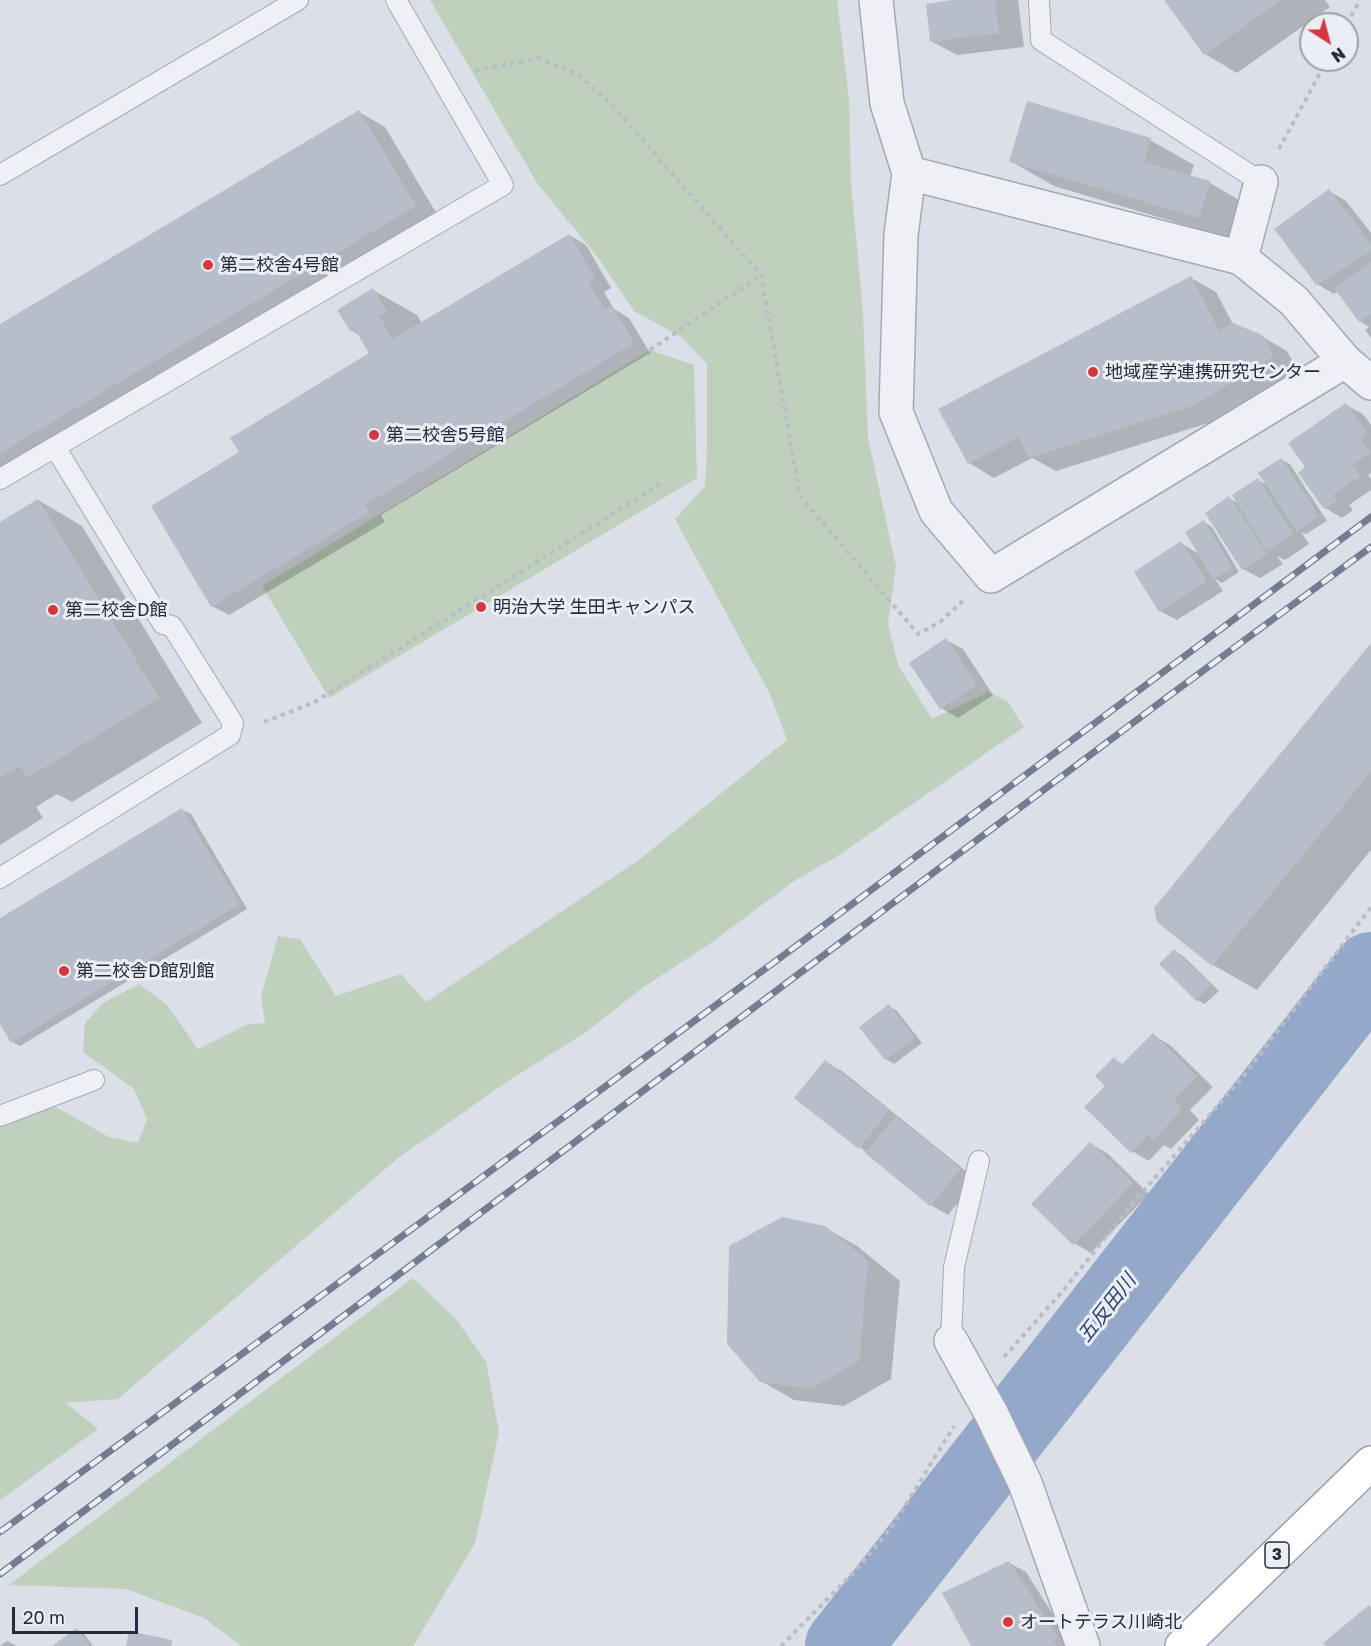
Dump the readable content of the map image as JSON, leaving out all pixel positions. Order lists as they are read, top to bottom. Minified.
{"streets":{"main road":["3"]},"water":["五反田川"],"places":["第二校舎4号館","地域産学連携研究センター","第二校舎5号館","明治大学 生田キャンパス","第二校舎D館","第二校舎D館別館","オートテラス川崎北"],"scale_bar":"20 m","north":"bottom right"}
